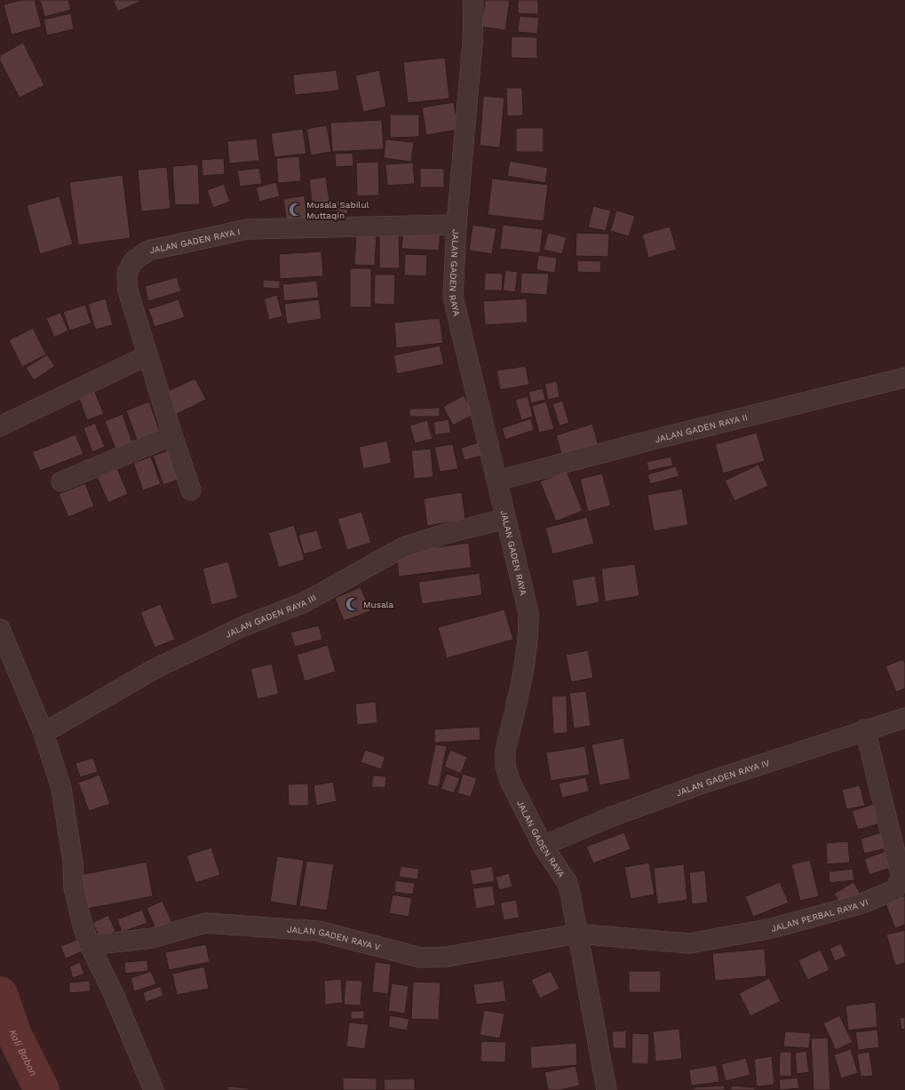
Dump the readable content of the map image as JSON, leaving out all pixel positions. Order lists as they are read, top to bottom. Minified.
{"streets":{"street":["JALAN GADEN RAYA I","JALAN GADEN RAYA","JALAN GADEN RAYA II","JALAN GADEN RAYA III","JALAN GADEN RAYA IV","JALAN PERBAL RAYA VI","JALAN GADEN RAYA V"]},"crossings":[["JALAN GADEN RAYA I","JALAN GADEN RAYA"],["JALAN GADEN RAYA","JALAN GADEN RAYA II"],["JALAN GADEN RAYA","JALAN GADEN RAYA III"],["JALAN GADEN RAYA","JALAN GADEN RAYA IV"],["JALAN GADEN RAYA","JALAN PERBAL RAYA VI"],["JALAN GADEN RAYA","JALAN GADEN RAYA V"],["JALAN GADEN RAYA IV","JALAN PERBAL RAYA VI"],["JALAN PERBAL RAYA VI","JALAN GADEN RAYA V"]],"water":["Kali Babon"],"places":{"mosque":["Musala Sabilul Muttaqin","Musala"]}}
